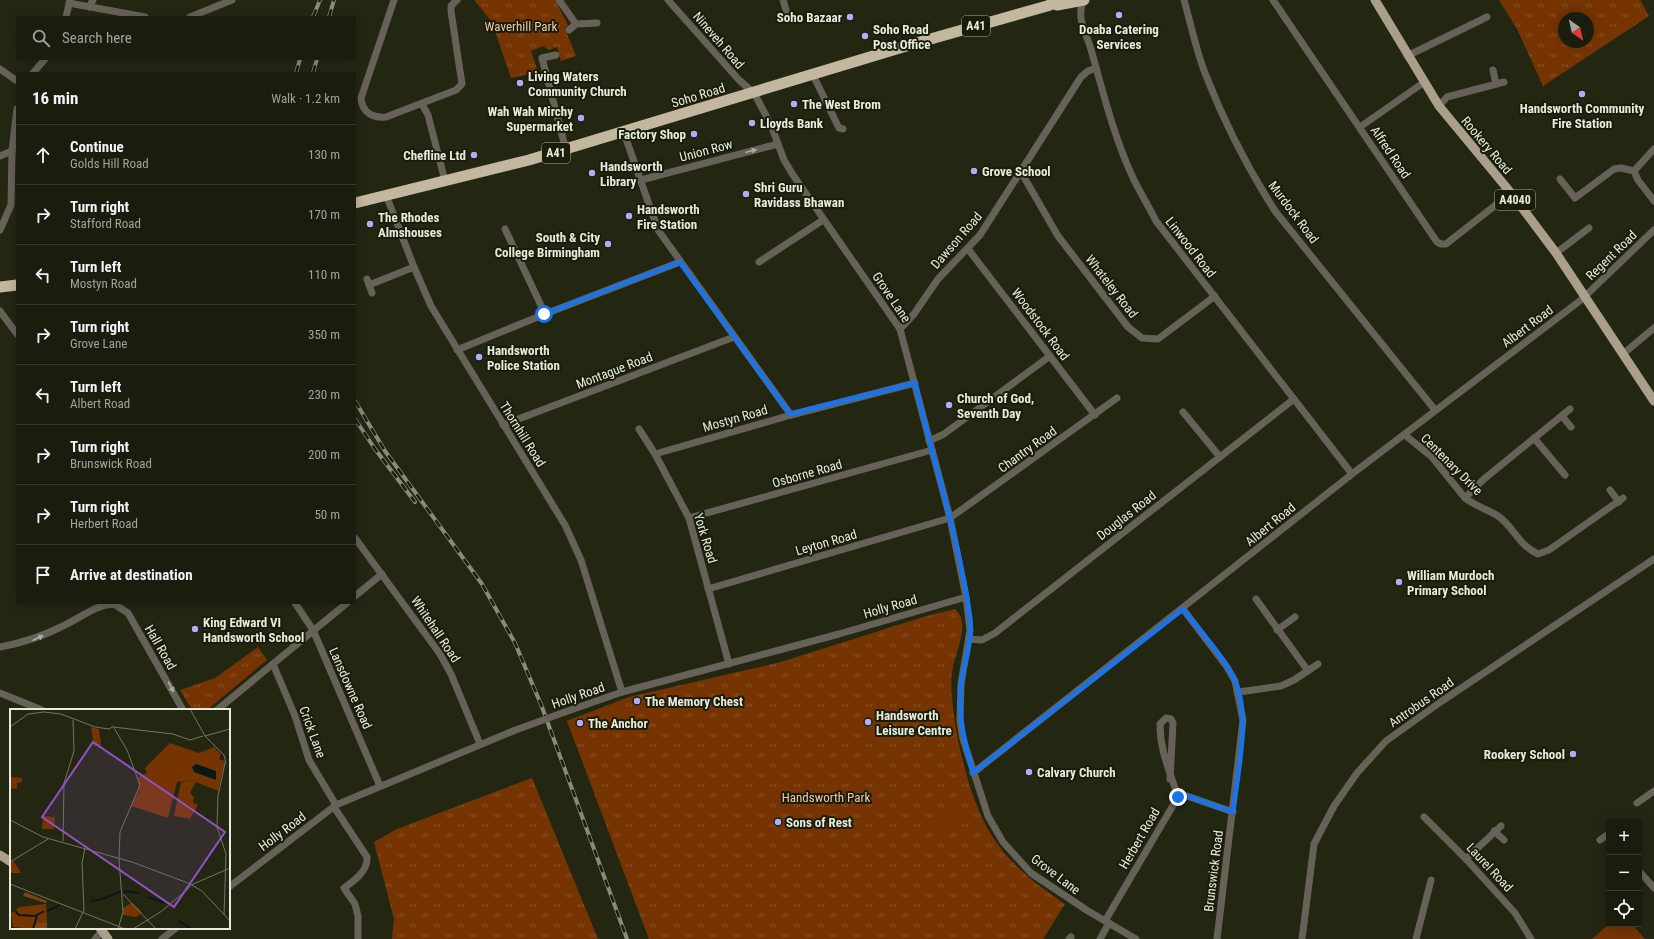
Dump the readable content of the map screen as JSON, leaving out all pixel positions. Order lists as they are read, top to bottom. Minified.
{"streets":{"highway":["A41","Soho Road"],"main road":["Rookery Road","A4040"],"street":["Nineveh Road","Union Row","Alfred Road","Murdock Road","Dawson Road","Linwood Road","Regent Road","Whateley Road","Grove Lane","Woodstock Road","Albert Road","Montague Road","Mostyn Road","Thornhill Road","Chantry Road","Centenary Drive","Osborne Road","Douglas Road","York Road","Leyton Road","Holly Road","Whitehall Road","Hall Road","Lansdowne Road","Antrobus Road","Crick Lane","Herbert Road","Laurel Road","Brunswick Road"]},"crossings":[["Nineveh Road","Soho Road"],["Nineveh Road","Grove Lane"],["Soho Road","Linwood Road"],["Soho Road","Grove Lane"],["Soho Road","Thornhill Road"],["Rookery Road","Alfred Road"],["Rookery Road","Regent Road"],["Rookery Road","Albert Road"],["Union Row","Grove Lane"],["Murdock Road","Albert Road"],["Dawson Road","Linwood Road"],["Dawson Road","Whateley Road"],["Dawson Road","Grove Lane"],["Dawson Road","Woodstock Road"],["Linwood Road","Whateley Road"],["Linwood Road","Albert Road"],["Linwood Road","Douglas Road"],["Regent Road","Albert Road"],["Grove Lane","Albert Road"],["Grove Lane","Mostyn Road"],["Grove Lane","Chantry Road"],["Grove Lane","Osborne Road"],["Grove Lane","Douglas Road"],["Grove Lane","Leyton Road"],["Grove Lane","Holly Road"],["Grove Lane","Herbert Road"],["Woodstock Road","Chantry Road"],["Albert Road","Centenary Drive"],["Albert Road","Brunswick Road"],["Montague Road","Thornhill Road"],["Mostyn Road","York Road"],["Thornhill Road","Holly Road"],["Chantry Road","Leyton Road"],["Osborne Road","York Road"],["York Road","Leyton Road"],["York Road","Holly Road"],["Holly Road","Whitehall Road"],["Holly Road","Lansdowne Road"],["Holly Road","Crick Lane"]],"one_way":["Union Row"],"parks":["Waverhill Park","Handsworth Park"],"places":["Doaba Catering Services","Soho Bazaar","Soho Road Post Office","Living Waters Community Church","Handsworth Community Fire Station","The West Brom","Wah Wah Mirchy Supermarket","Lloyds Bank","Factory Shop","Chefline Ltd","Grove School","Handsworth Library","Shri Guru Ravidass Bhawan","Handsworth Fire Station","The Rhodes Almshouses","South & City College Birmingham","Handsworth Police Station","Church of God, Seventh Day","William Murdoch Primary School","King Edward VI Handsworth School","The Memory Chest","Handsworth Leisure Centre","The Anchor","Rookery School","Calvary Church","Sons of Rest"],"north":"bottom right","page":{"search":"Search here","heading":["16 min","Walk · 1.2 km"],"list":[["Continue","Golds Hill Road","130 m"],["Turn right","Stafford Road","170 m"],["Turn left","Mostyn Road","110 m"],["Turn right","Grove Lane","350 m"],["Turn left","Albert Road","230 m"],["Turn right","Brunswick Road","200 m"],["Turn right","Herbert Road","50 m"],"Arrive at destination"],"map_buttons":["+","−"]}}
